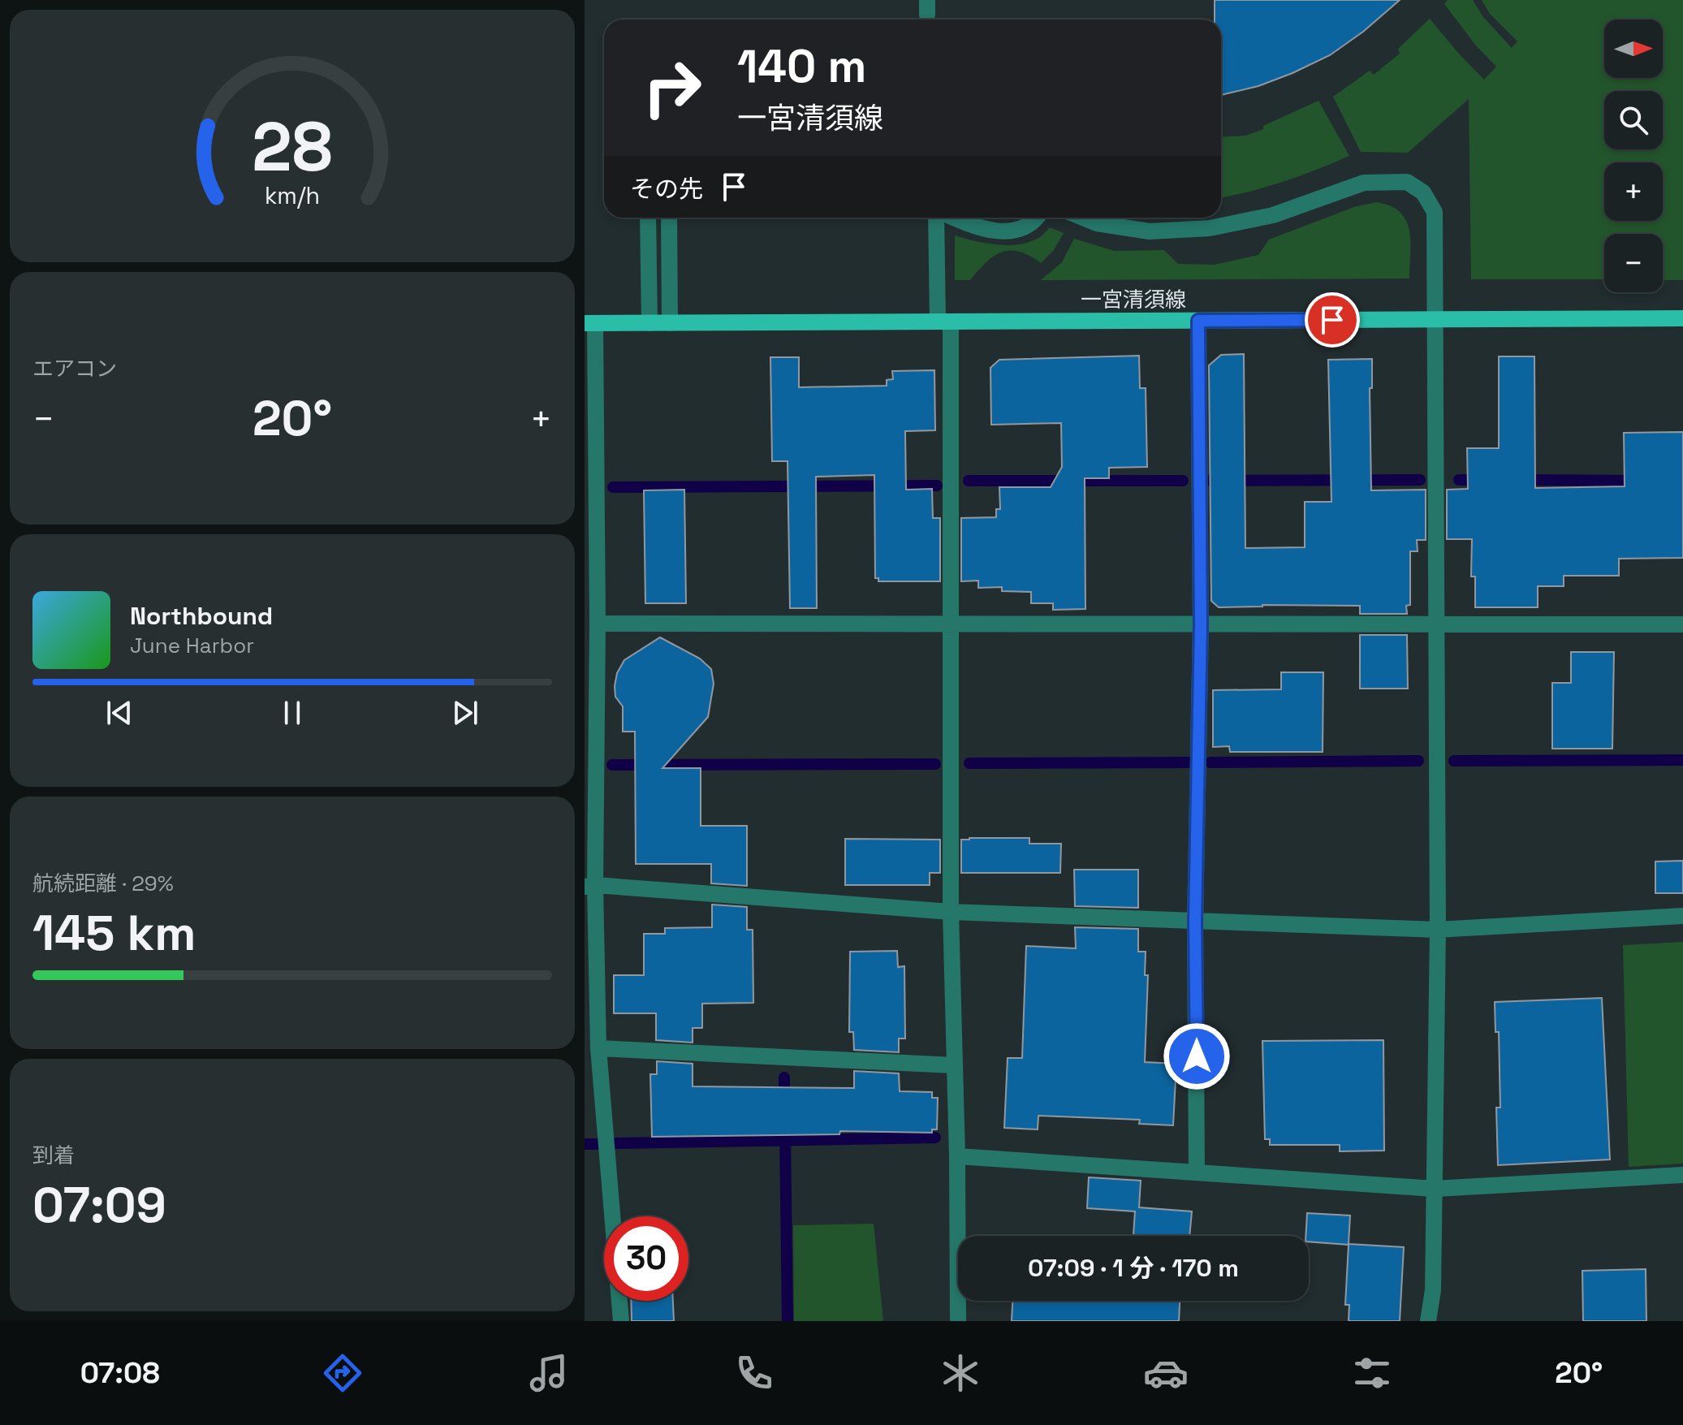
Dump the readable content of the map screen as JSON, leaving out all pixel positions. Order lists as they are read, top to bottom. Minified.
{"streets":{"main road":["一宮清須線"]},"north":"right","page":{"map_buttons":["+","−"],"turn":["140 m","一宮清須線"],"then":"その先","tile":["エアコン",["航続距離 · 29%","145 km"],["到着","07:09"]],"heat":["−","20°","+"],"song":["Northbound","June Harbor"],"limit":"30","trip":"07:09 · 1 分 · 170 m","tabs":["07:08","20°"],"gauge":["28","km/h"]}}
